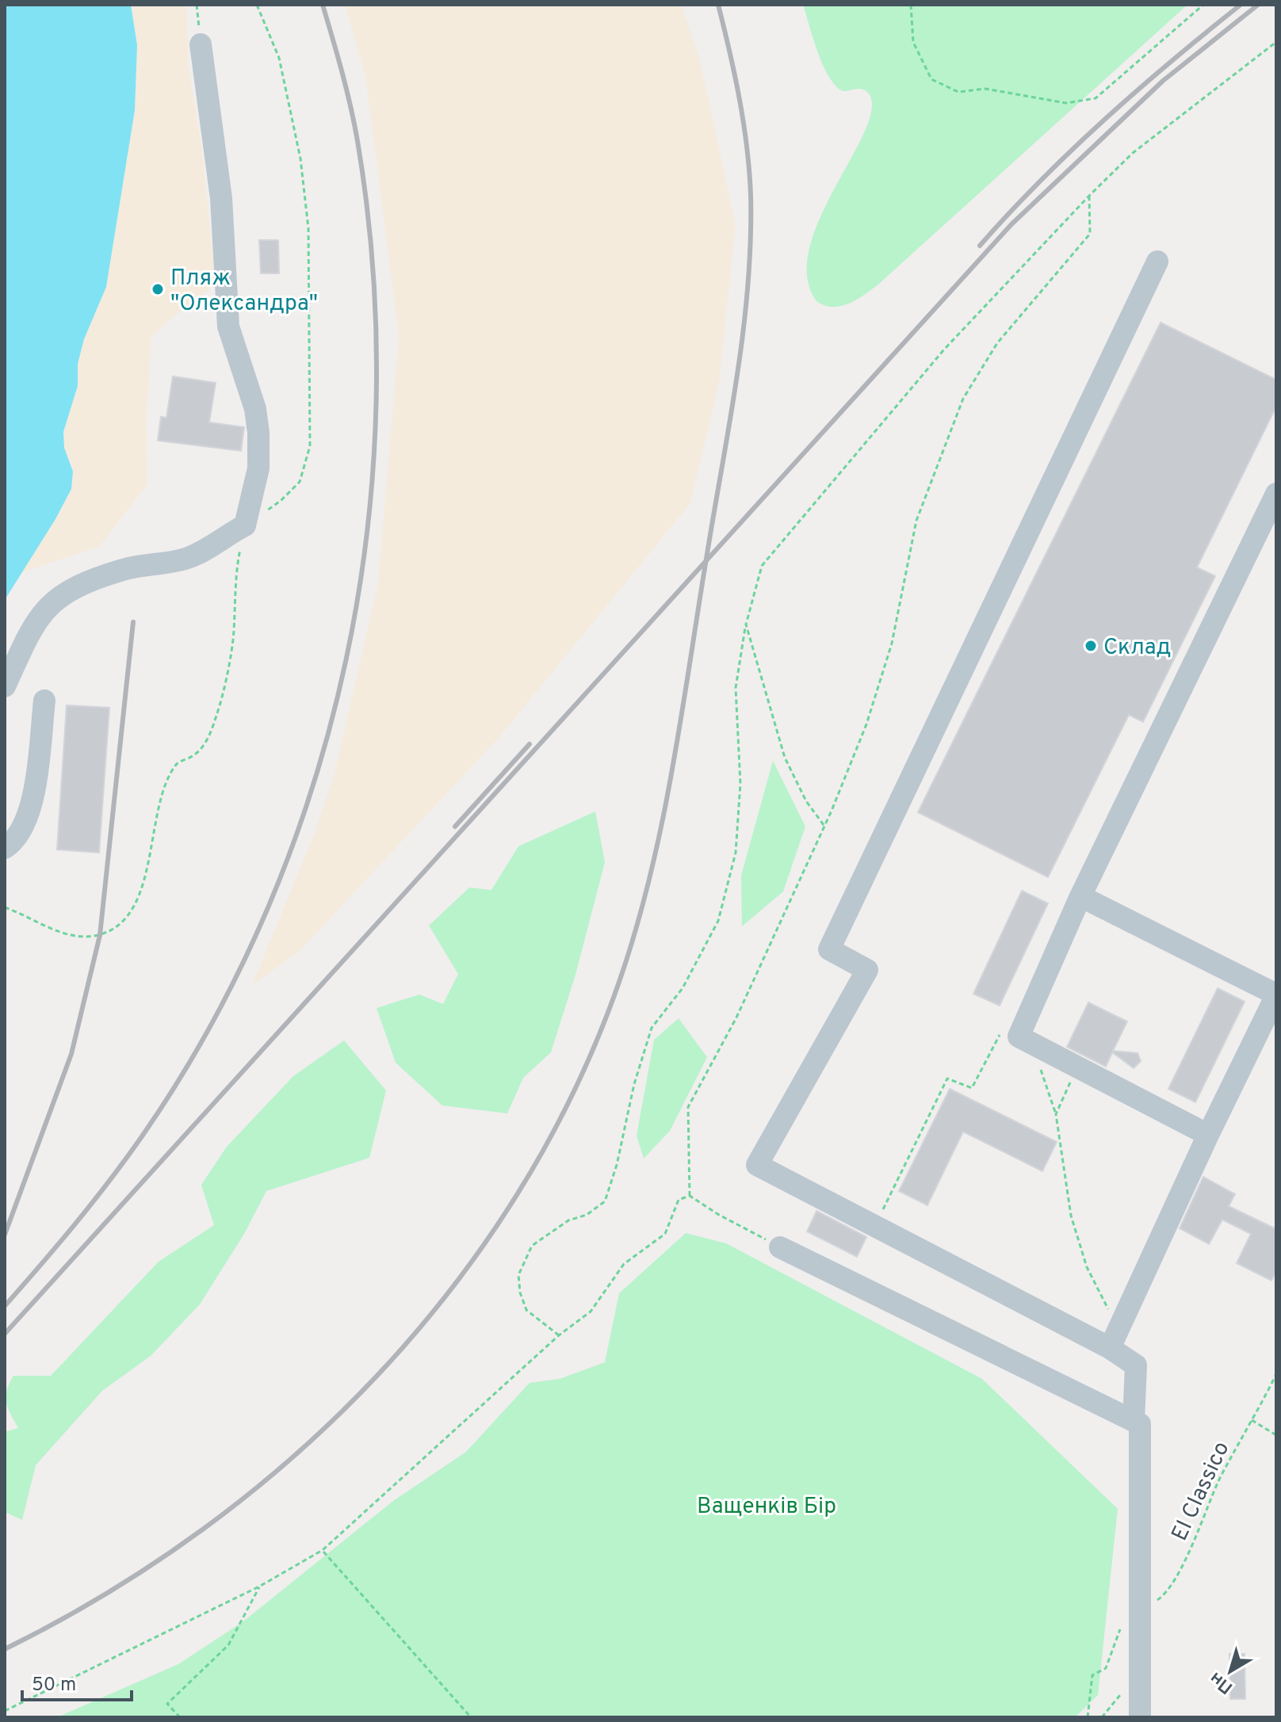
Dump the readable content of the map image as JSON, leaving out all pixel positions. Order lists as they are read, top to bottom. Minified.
{"streets":{"path":["El Classico"]},"parks":["Ващенків Бір"],"places":["Пляж \"Олександра\"","Склад"],"scale_bar":"50 m","north":"bottom left"}
